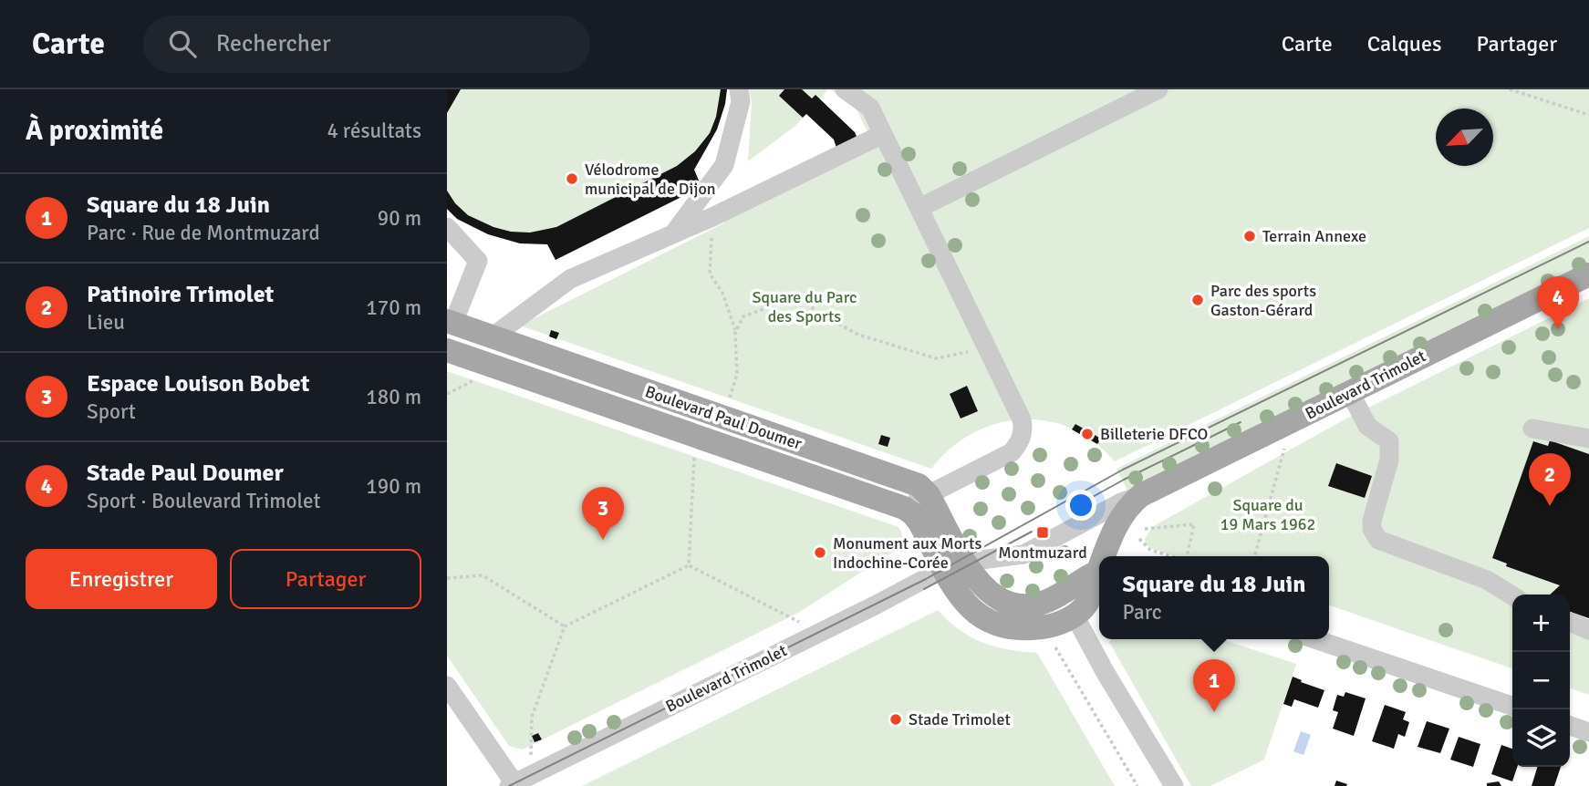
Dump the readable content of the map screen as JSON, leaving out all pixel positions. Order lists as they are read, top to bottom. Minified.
{"streets":{"main road":["Boulevard Trimolet","Boulevard Paul Doumer"]},"parks":["Square du Parc des Sports","Square du 19 Mars 1962"],"places":{"other":["Vélodrome municipal de Dijon","Terrain Annexe","Parc des sports Gaston-Gérard","Billeterie DFCO","Monument aux Morts Indochine-Corée","Stade Trimolet"],"transit":["Montmuzard"]},"north":"bottom left","page":{"header":"Carte","search":"Rechercher","nav":["Carte","Calques","Partager"],"heading":["À proximité","4 résultats"],"list":[{"mark":"1","name":"Square du 18 Juin","note":"Parc · Rue de Montmuzard","value":"90 m"},{"mark":"2","name":"Patinoire Trimolet","note":"Lieu","value":"170 m"},{"mark":"3","name":"Espace Louison Bobet","note":"Sport","value":"180 m"},{"mark":"4","name":"Stade Paul Doumer","note":"Sport · Boulevard Trimolet","value":"190 m"}],"pins":["4","2","3","1"],"buttons":["Enregistrer","Partager"],"popup":["Square du 18 Juin","Parc"],"map_buttons":["+","−"]}}
